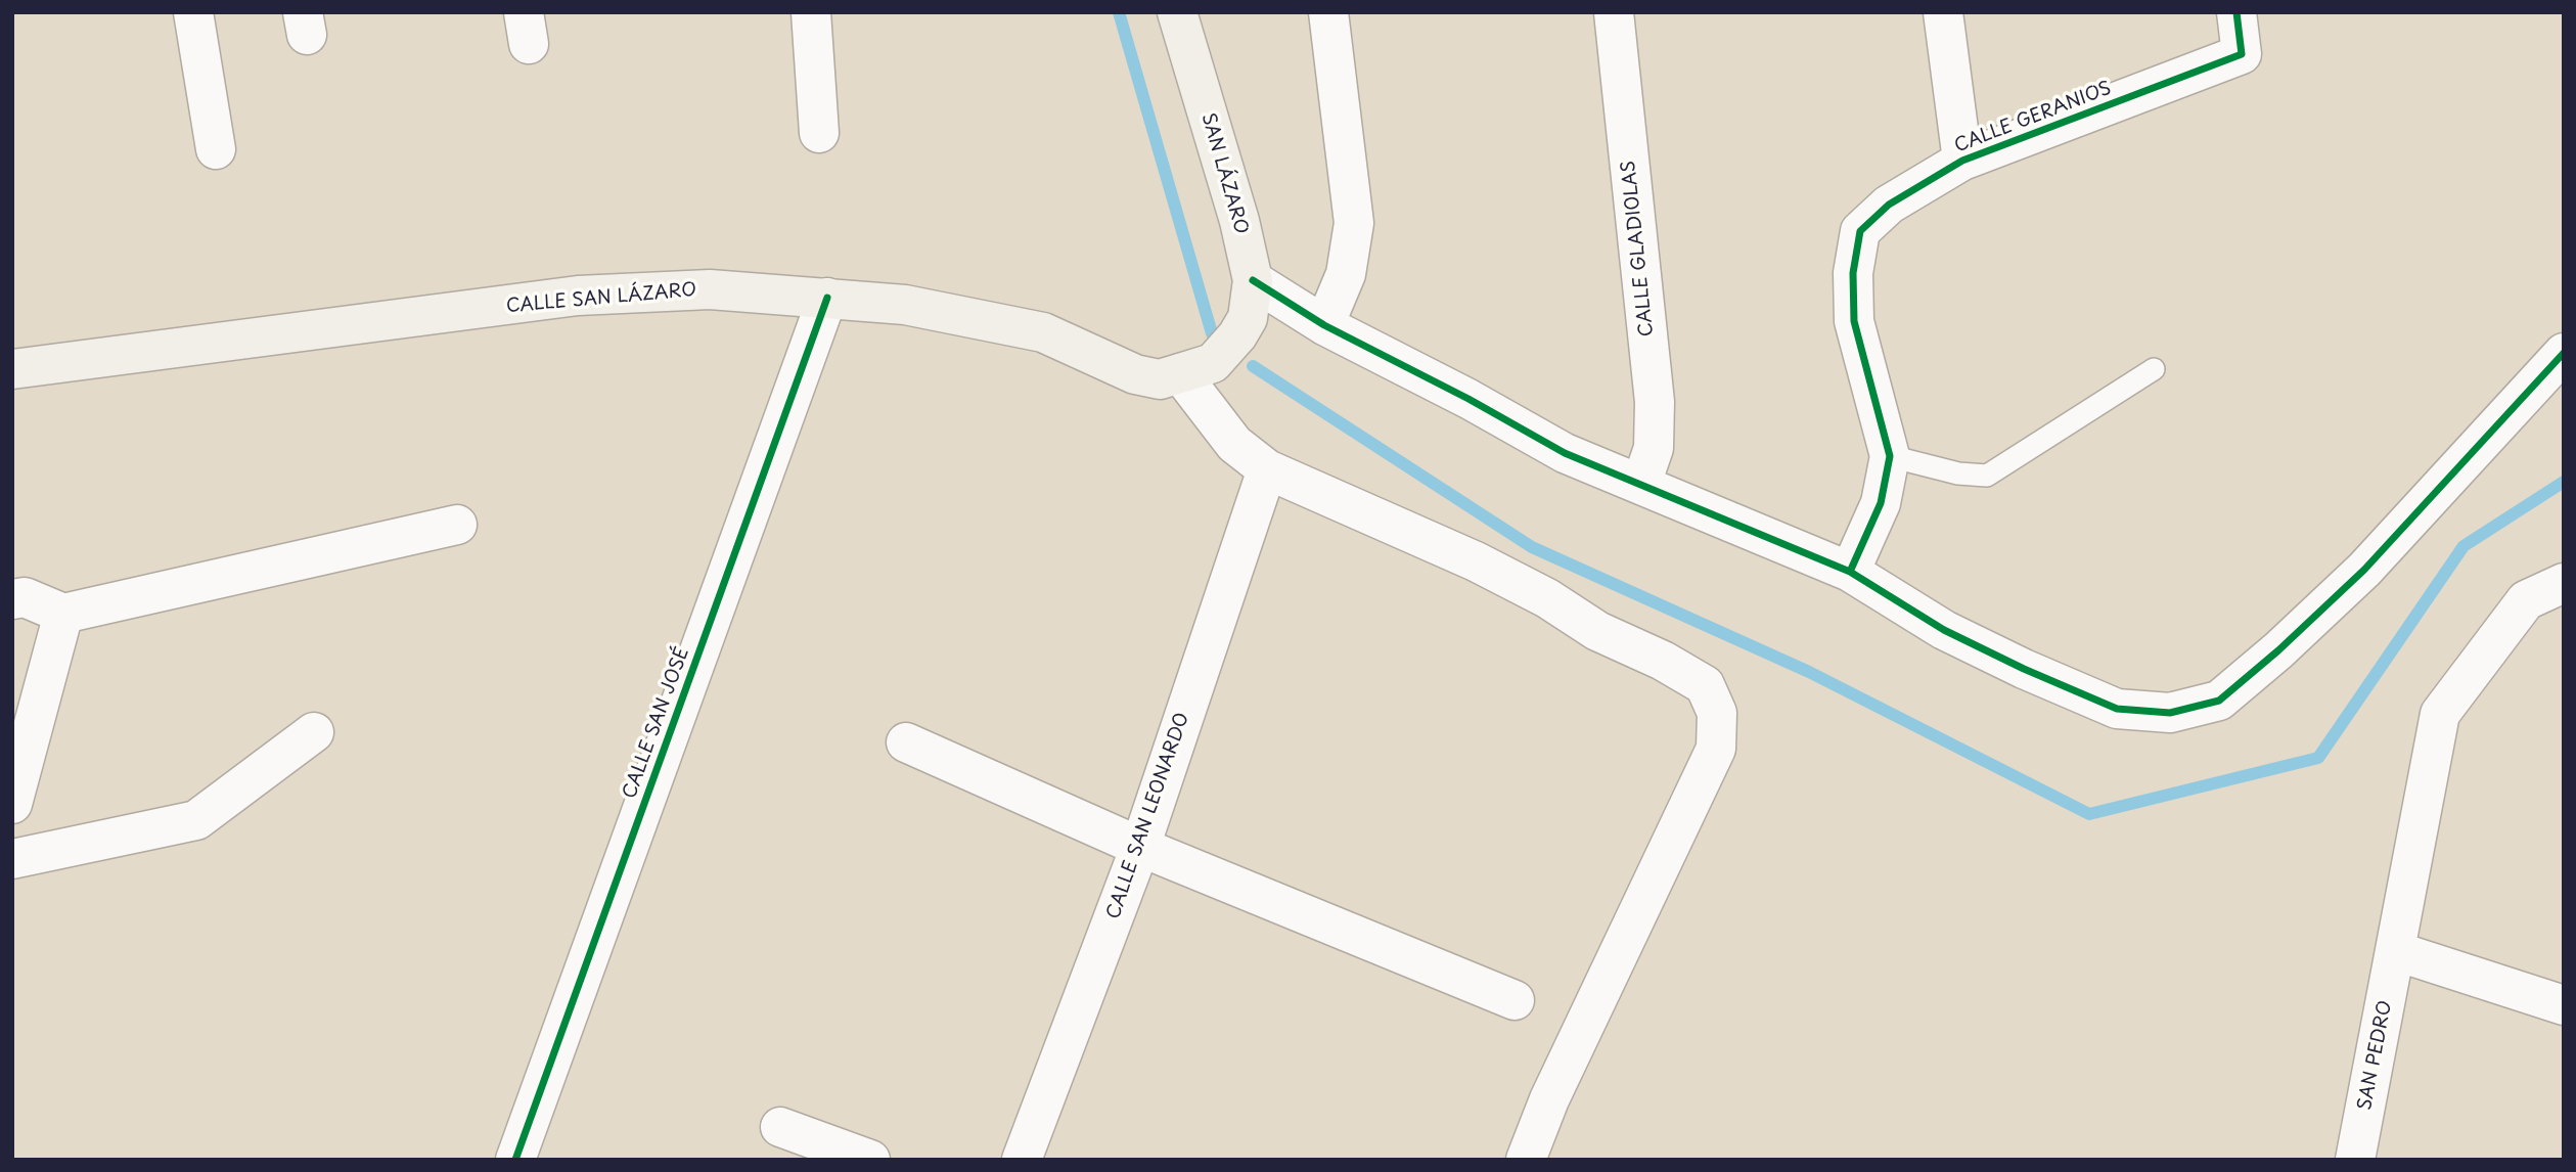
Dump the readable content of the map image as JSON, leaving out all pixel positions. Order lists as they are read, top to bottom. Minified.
{"streets":{"main road":["SAN LÁZARO","CALLE SAN LÁZARO"],"street":["CALLE GERANIOS","CALLE GLADIOLAS","CALLE SAN JOSÉ","CALLE SAN LEONARDO","SAN PEDRO"]},"crossings":[["SAN LÁZARO","CALLE SAN LÁZARO"],["CALLE SAN LÁZARO","CALLE SAN JOSÉ"]]}
